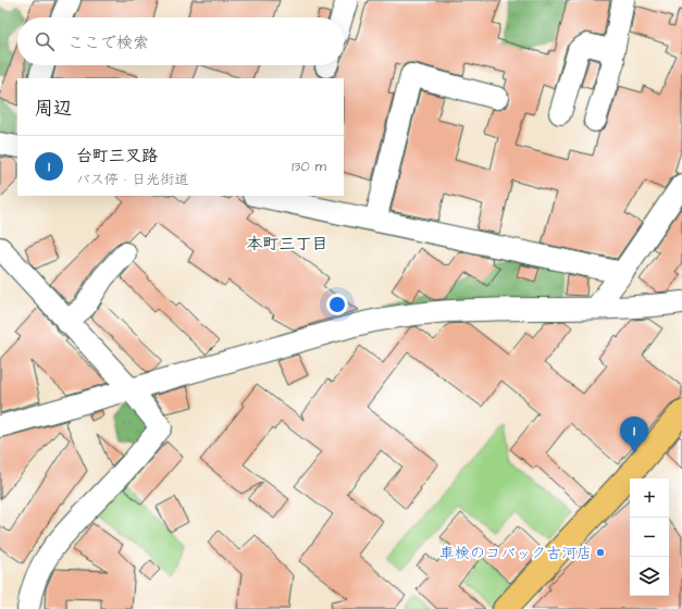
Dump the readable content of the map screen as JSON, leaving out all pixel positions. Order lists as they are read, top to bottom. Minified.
{"districts":["本町三丁目"],"places":["車検のコバック古河店"],"page":{"search":"ここで検索","heading":"周辺","list":[{"mark":"1","name":"台町三叉路","note":"バス停 · 日光街道","value":"130 m"}],"pins":"1","map_buttons":["+","−"]}}
